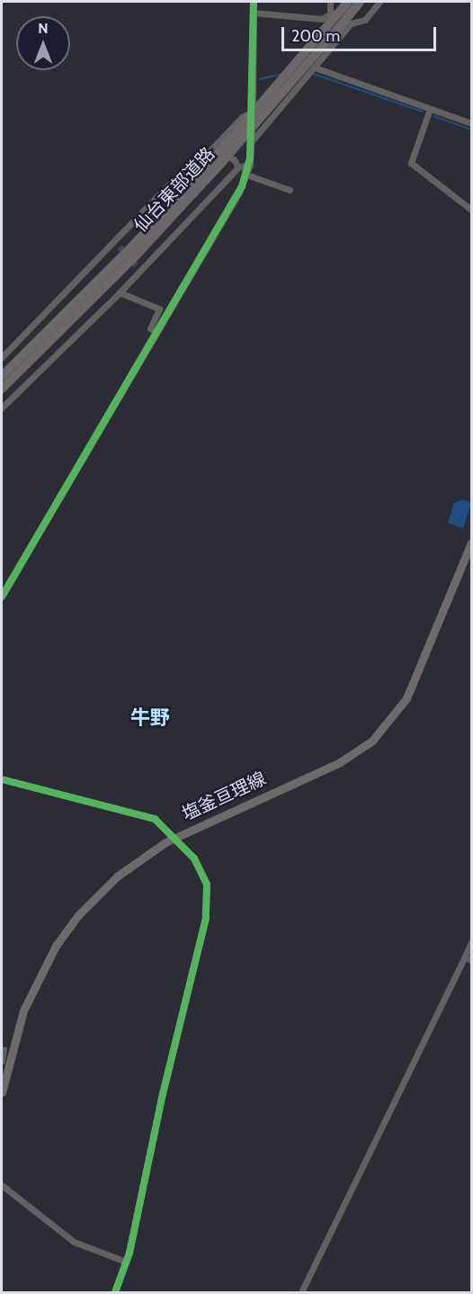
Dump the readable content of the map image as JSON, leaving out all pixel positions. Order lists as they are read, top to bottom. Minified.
{"streets":{"highway":["仙台東部道路"],"main road":["塩釜亘理線"]},"districts":["牛野"],"scale_bar":"200 m","north":"top"}
